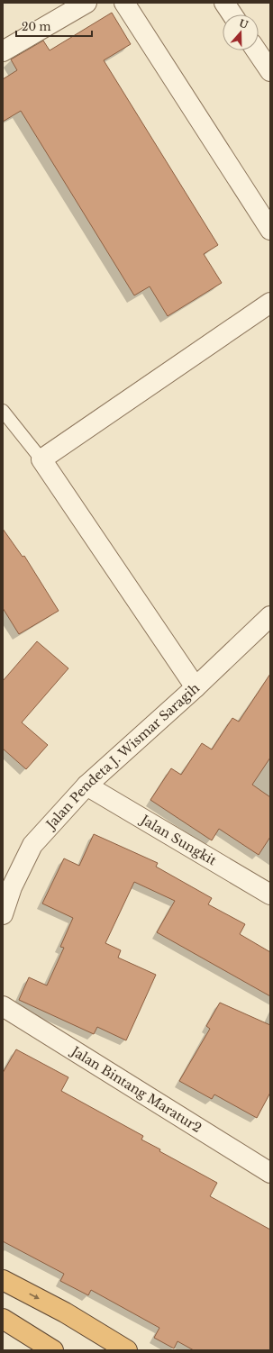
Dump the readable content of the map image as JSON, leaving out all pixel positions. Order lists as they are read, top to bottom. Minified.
{"streets":{"street":["Jalan Pendeta J. Wismar Saragih","Jalan Sungkit","Jalan Bintang Maratur2"]},"crossings":[["Jalan Pendeta J. Wismar Saragih","Jalan Sungkit"]],"scale_bar":"20 m","north":"top"}
